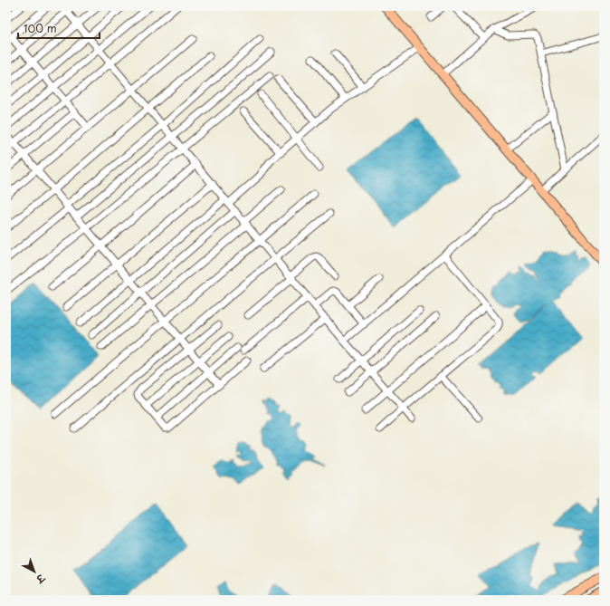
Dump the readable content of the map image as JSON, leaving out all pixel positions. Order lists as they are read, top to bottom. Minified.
{"scale_bar":"100 m","north":"bottom right"}
